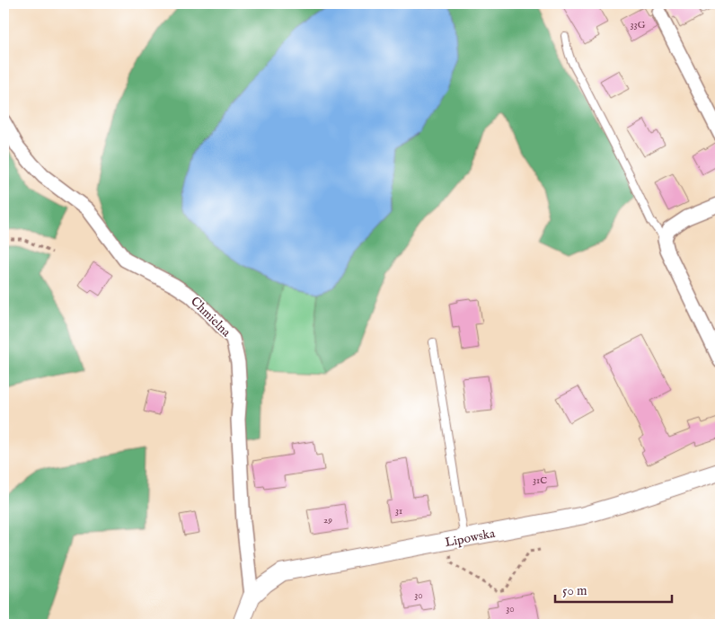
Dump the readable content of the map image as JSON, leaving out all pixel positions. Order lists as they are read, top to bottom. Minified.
{"streets":{"street":["Chmielna","Lipowska"]},"crossings":[["Chmielna","Lipowska"]],"house_numbers":["33G","31C","31","29","30","30"],"scale_bar":"50 m"}
